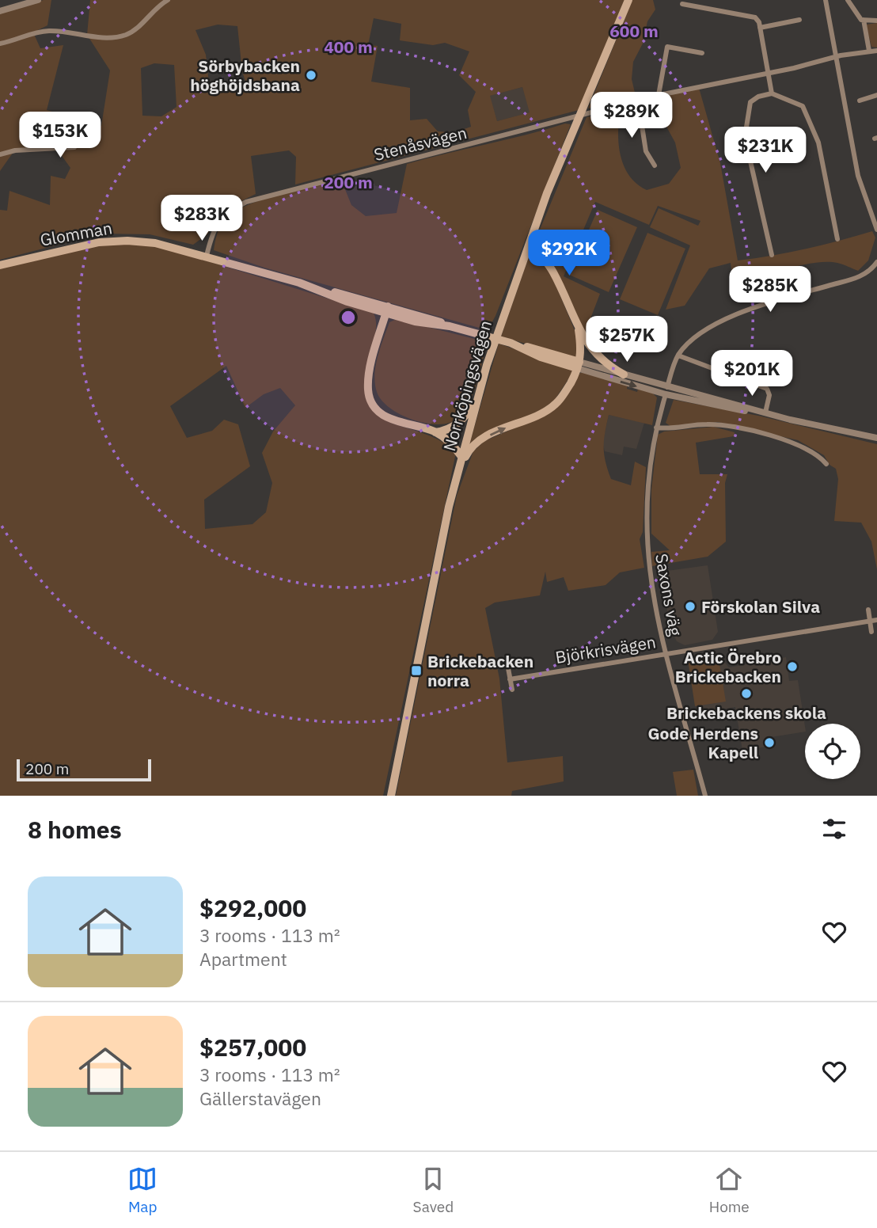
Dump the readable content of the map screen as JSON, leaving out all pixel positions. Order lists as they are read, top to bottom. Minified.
{"streets":{"main road":["Glomman","Norrköpingsvägen"],"street":["Stenåsvägen","Saxons väg","Björkrisvägen"]},"crossings":[["Stenåsvägen","Glomman"],["Saxons väg","Björkrisvägen"]],"places":{"other":["Sörbybacken höghöjdsbana","Förskolan Silva","Actic Örebro Brickebacken","Brickebackens skola","Gode Herdens Kapell"],"transit":["Brickebacken norra"]},"scale_bar":"200 m","page":{"price":["$289K","$153K","$231K","$283K","$292K","$285K","$257K","$201K"],"scale":"200 m","heading":"8 homes","list":[{"name":"$292,000","note":"3 rooms · 113 m² · Apartment"},{"name":"$257,000","note":"3 rooms · 113 m² · Gällerstavägen"}],"tabs":["Map","Saved","Home"]},"rings":["600 m","400 m","200 m"]}
